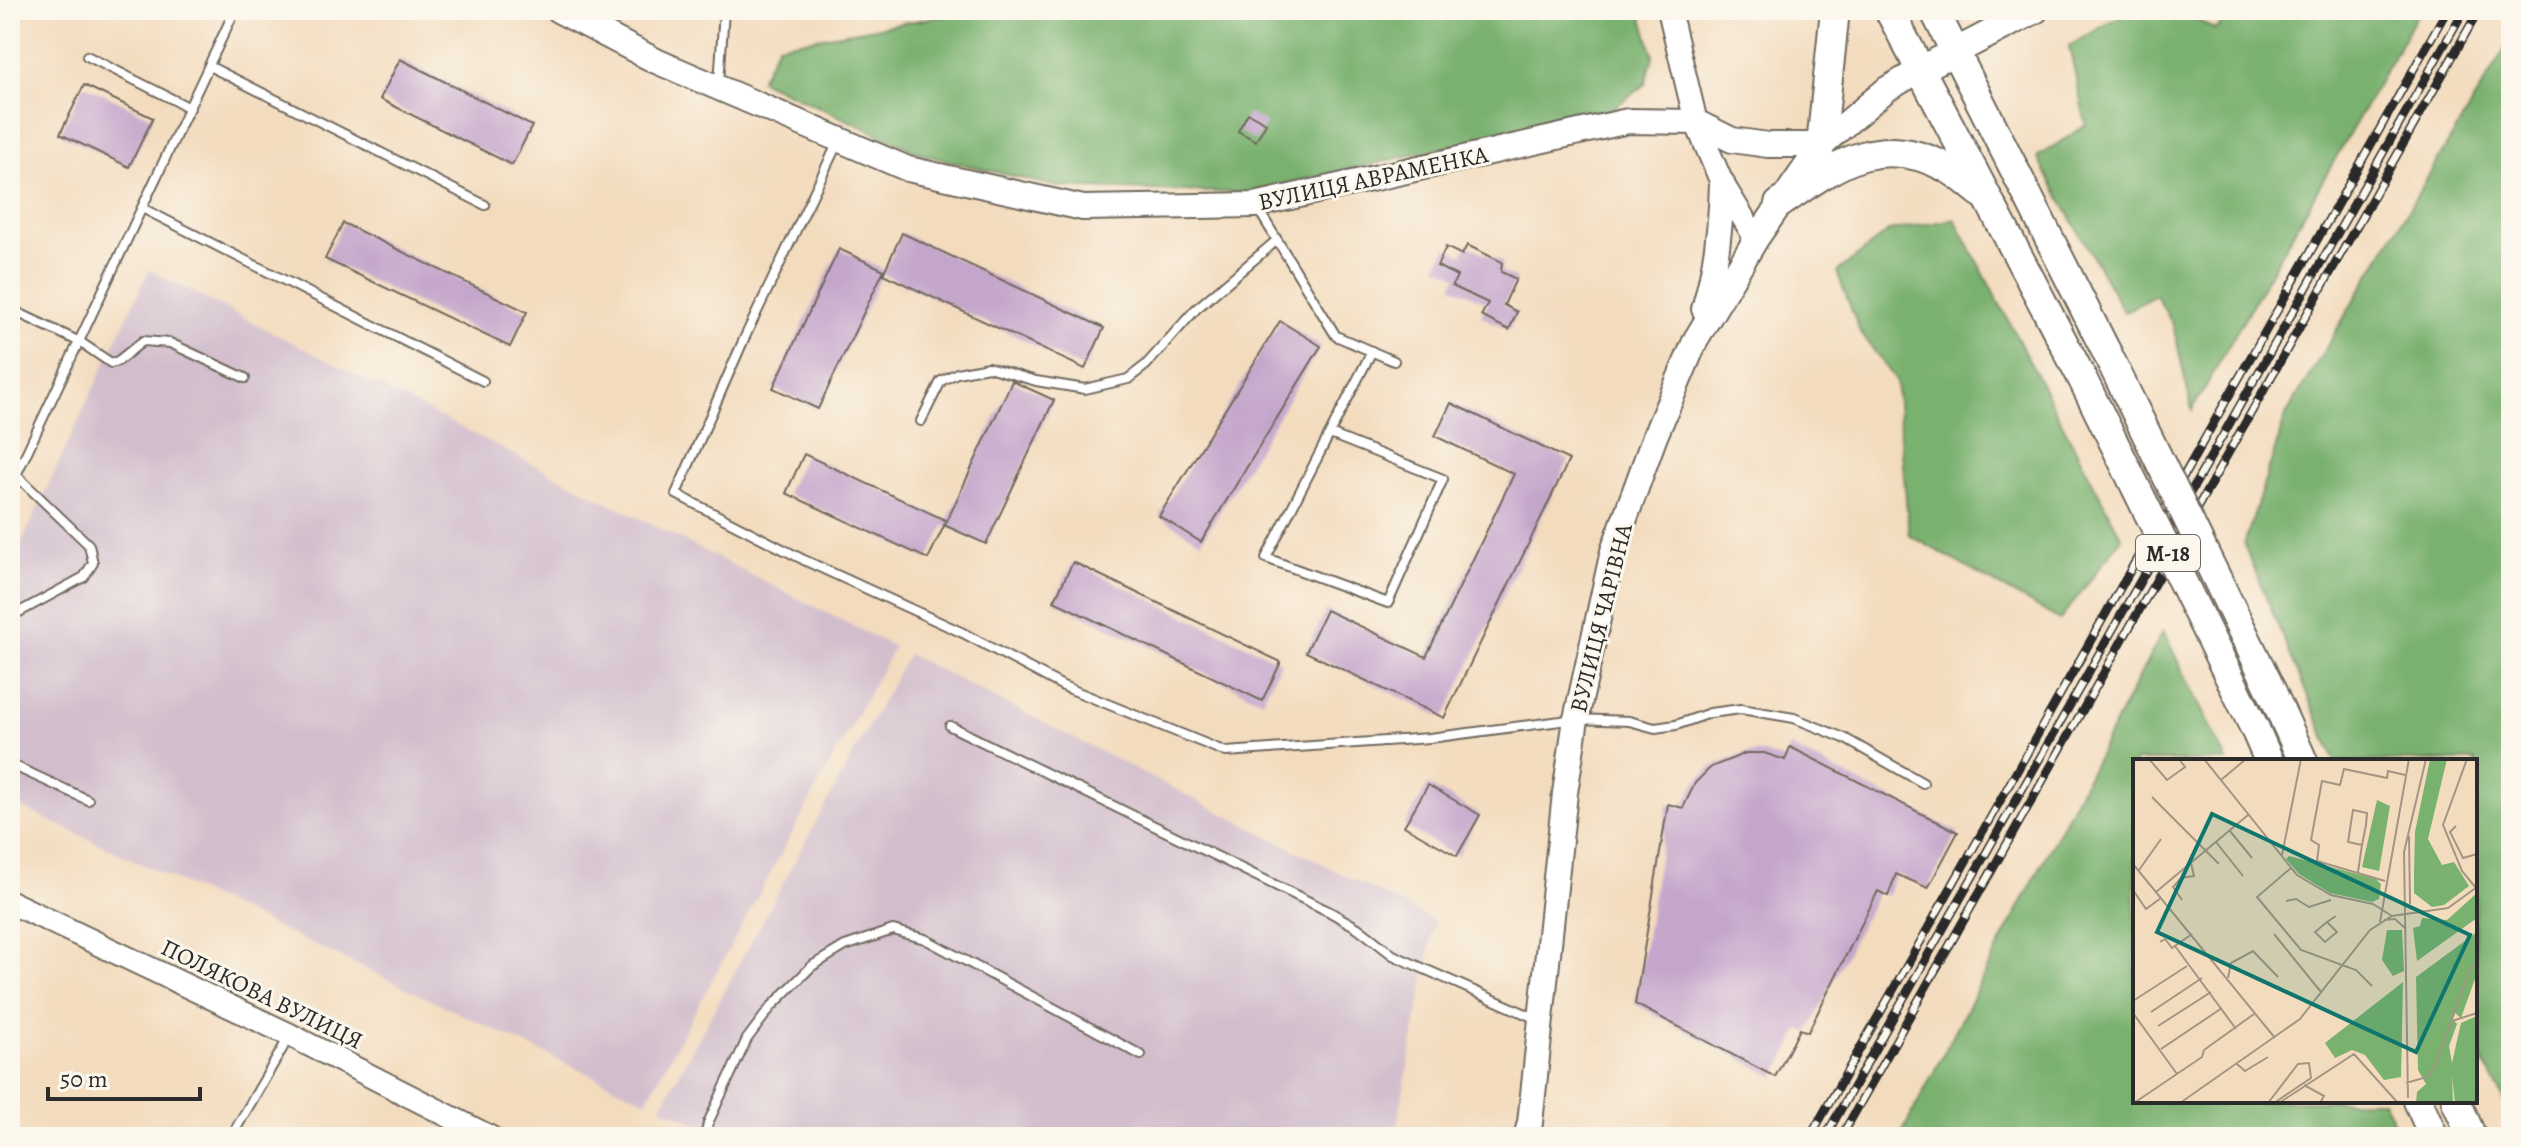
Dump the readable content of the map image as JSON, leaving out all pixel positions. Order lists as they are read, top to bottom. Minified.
{"streets":{"highway":["М-18"],"main road":["ВУЛИЦЯ АВРАМЕНКА","ВУЛИЦЯ ЧАРІВНА"],"street":["ПОЛЯКОВА ВУЛИЦЯ"]},"crossings":[["М-18","ВУЛИЦЯ ЧАРІВНА"]],"scale_bar":"50 m"}
